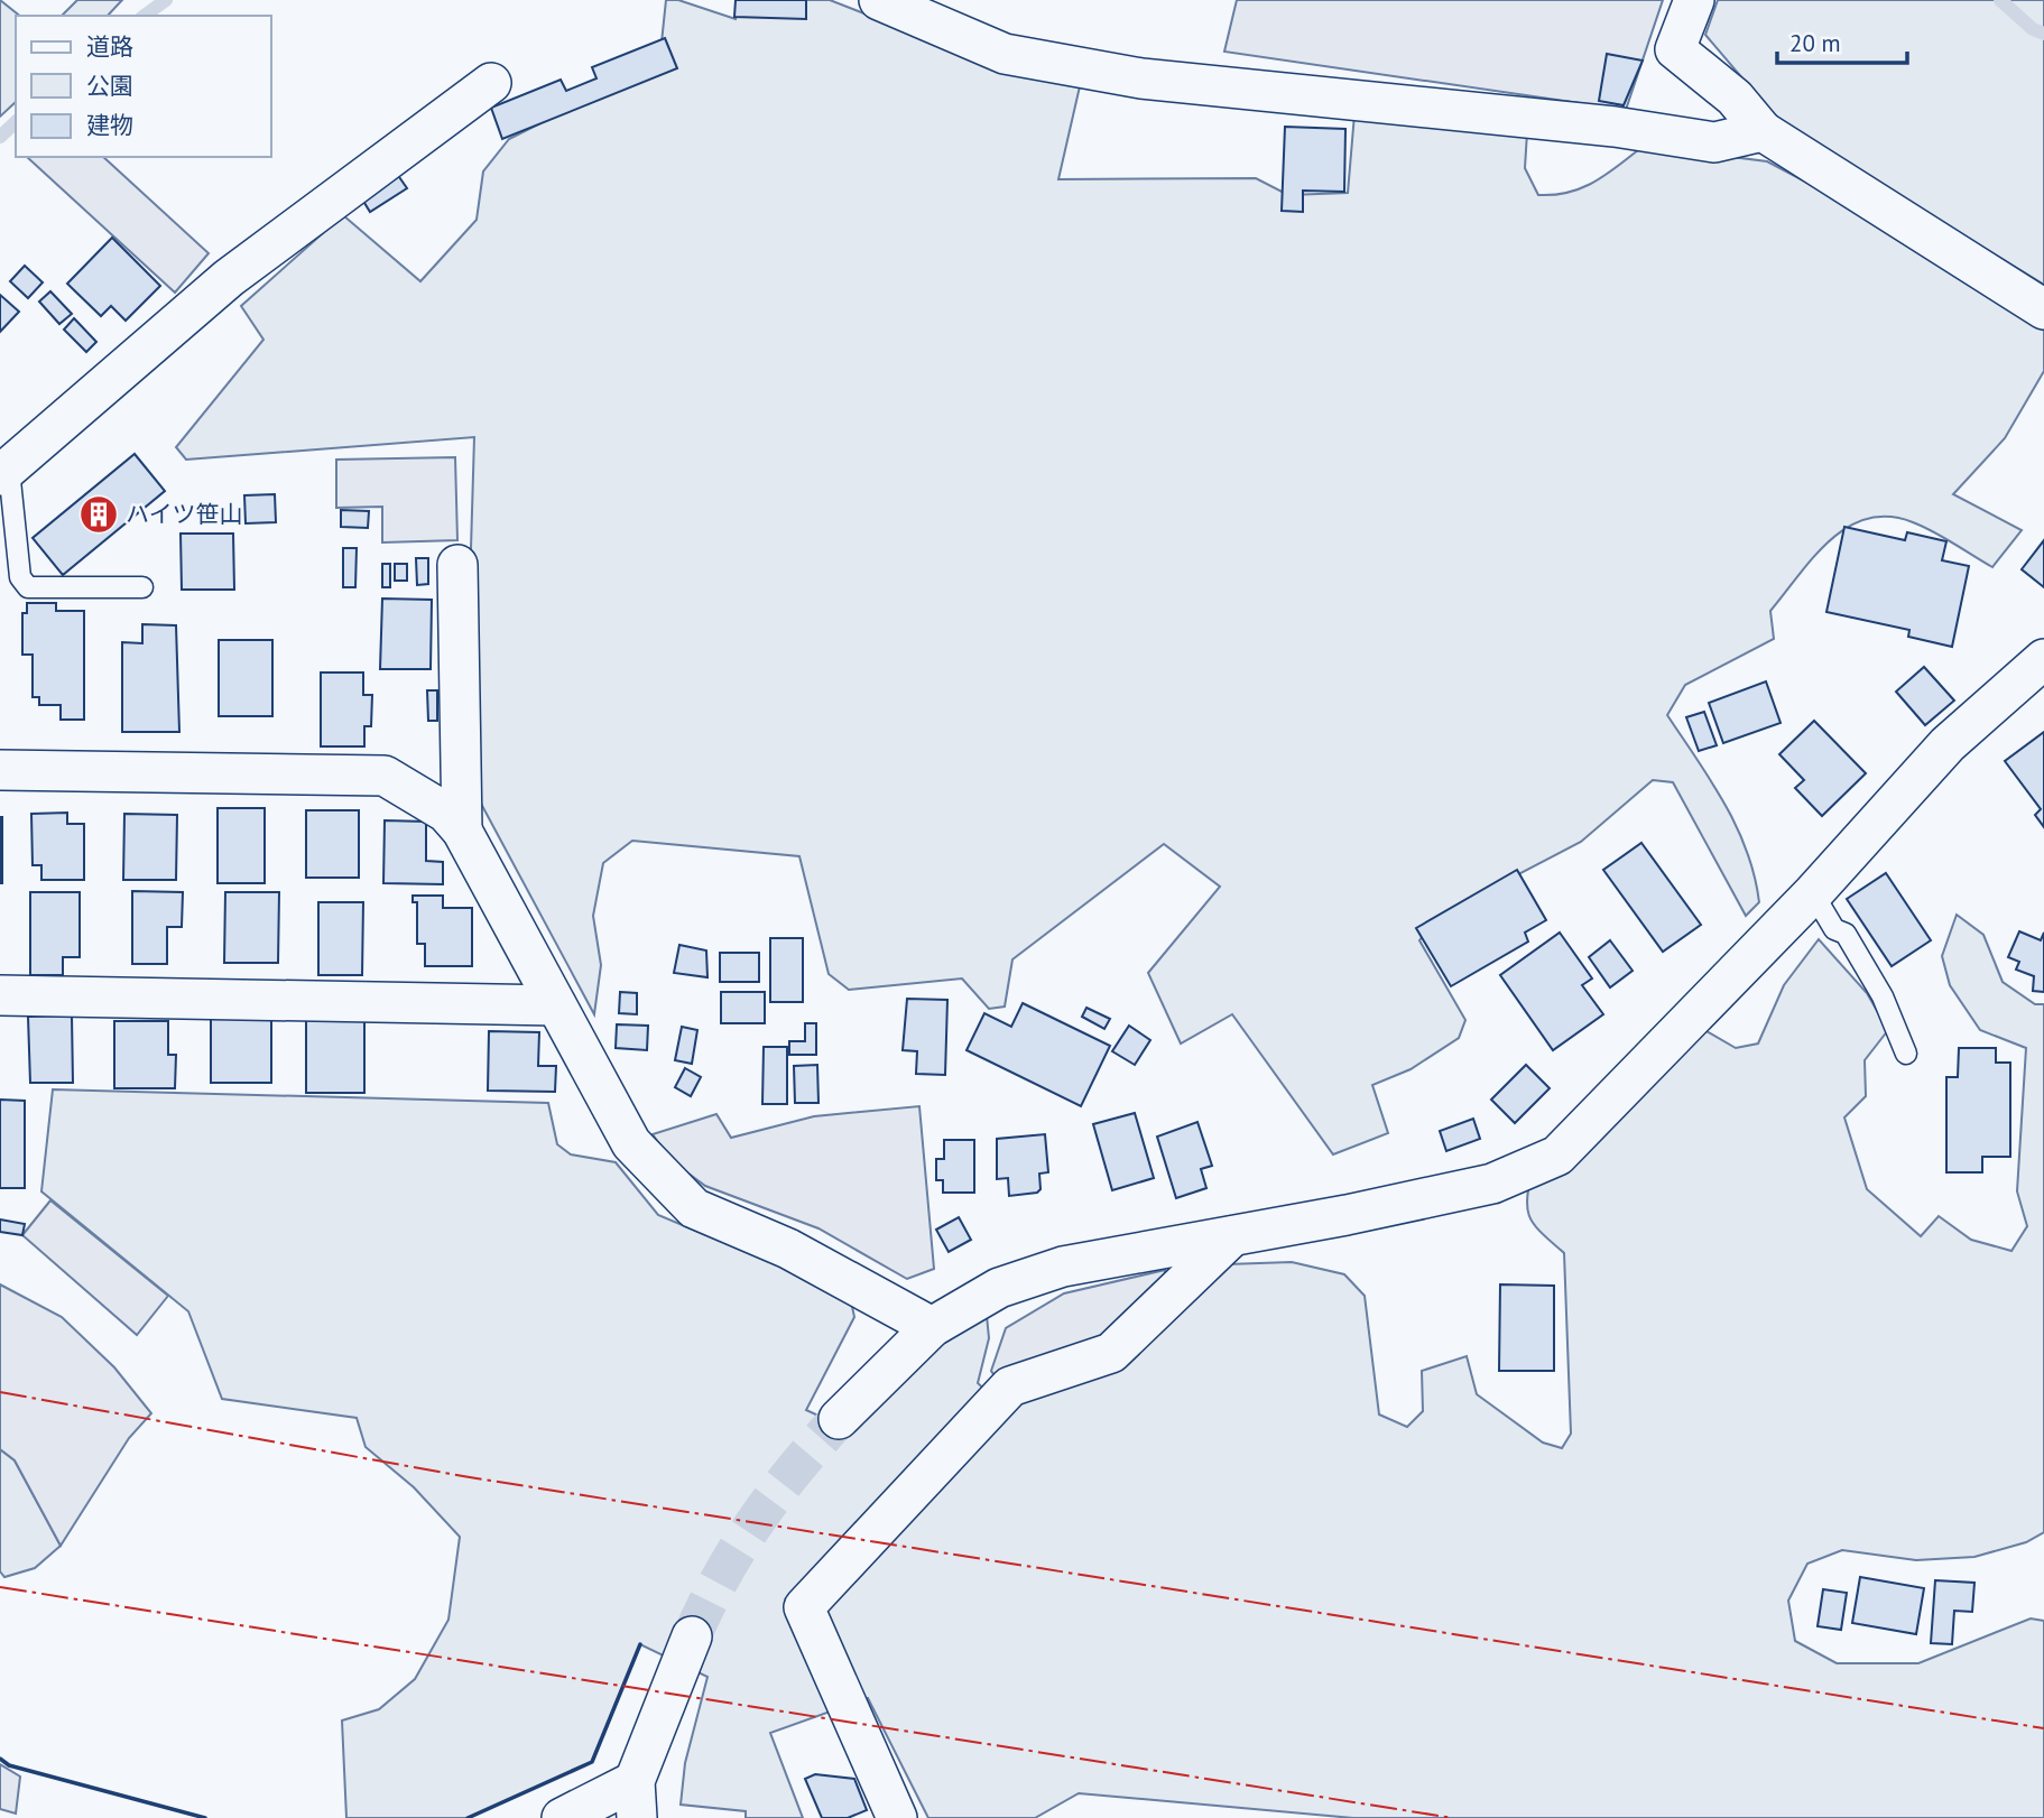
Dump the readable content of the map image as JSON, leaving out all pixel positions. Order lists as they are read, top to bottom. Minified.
{"places":{"building":["ハイツ笹山"]},"legend":["道路","公園","建物"],"scale_bar":"20 m"}
